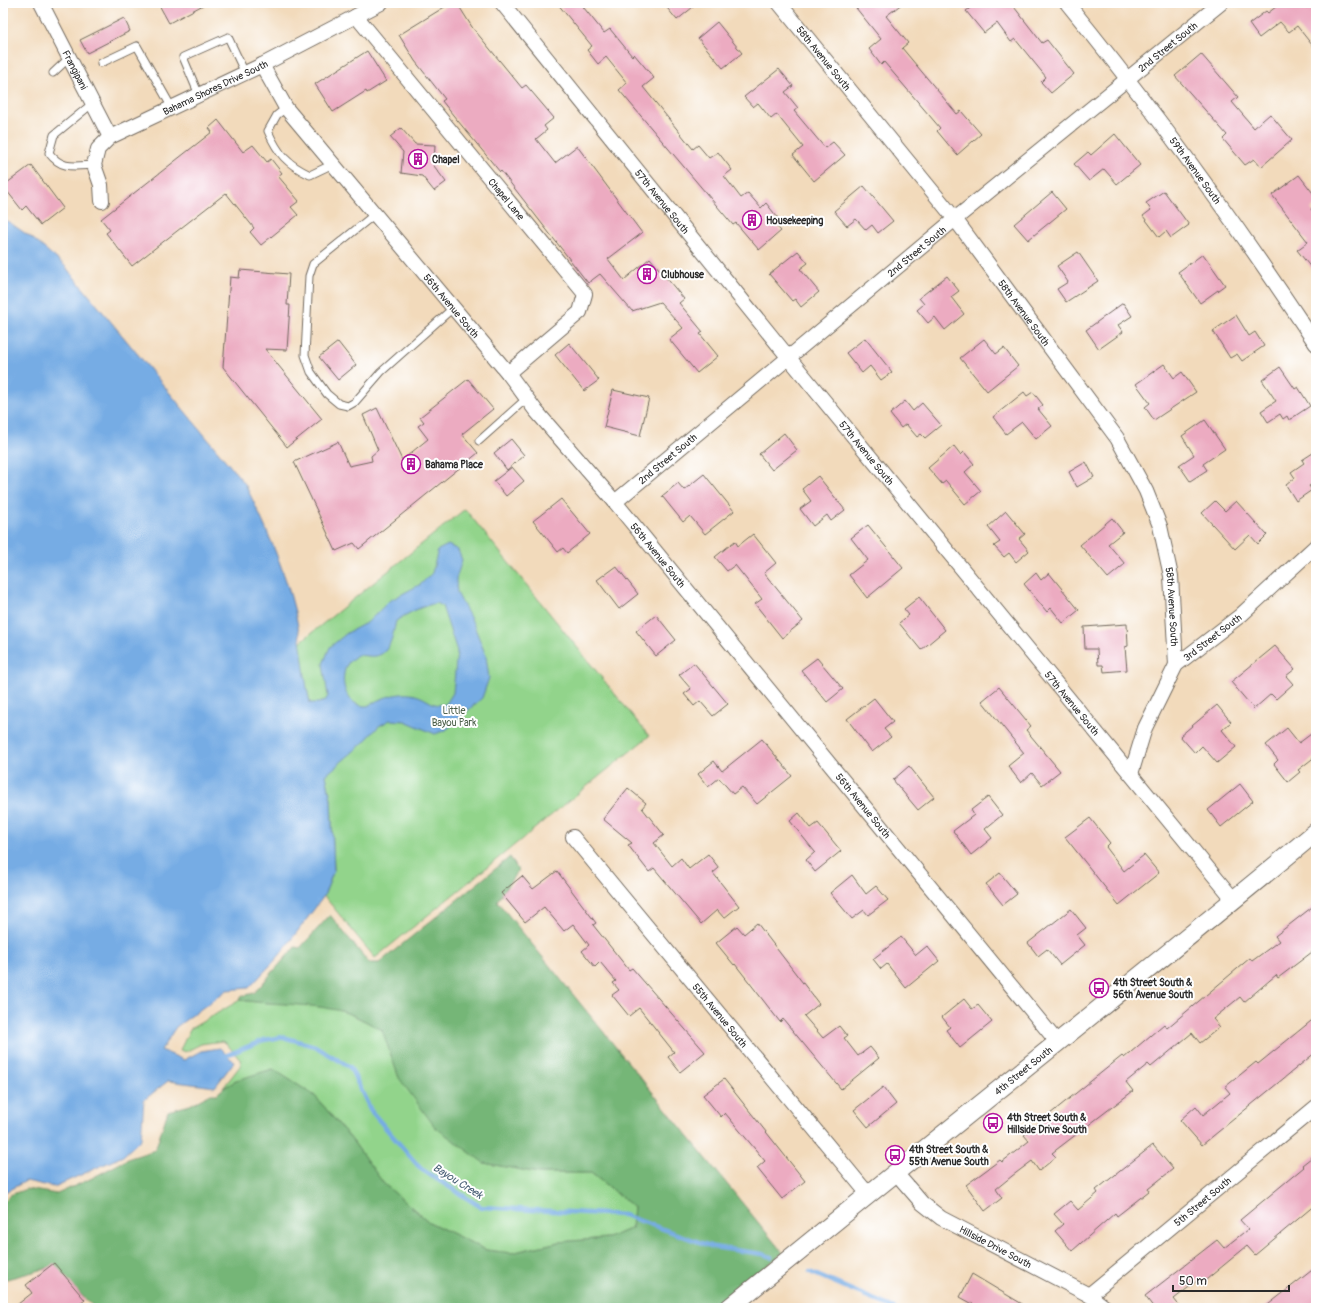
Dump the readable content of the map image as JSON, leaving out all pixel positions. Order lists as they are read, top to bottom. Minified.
{"streets":{"street":["2nd Street South","58th Avenue South","Frangipani","Bahama Shores Drive South","59th Avenue South","Chapel Lane","57th Avenue South","56th Avenue South","3rd Street South","55th Avenue South","4th Street South","5th Street South","Hillside Drive South"]},"crossings":[["2nd Street South","58th Avenue South"],["2nd Street South","59th Avenue South"],["2nd Street South","57th Avenue South"],["2nd Street South","56th Avenue South"],["58th Avenue South","3rd Street South"],["Frangipani","Bahama Shores Drive South"],["Bahama Shores Drive South","Chapel Lane"],["Bahama Shores Drive South","56th Avenue South"],["Chapel Lane","56th Avenue South"],["57th Avenue South","3rd Street South"],["57th Avenue South","4th Street South"],["56th Avenue South","4th Street South"],["55th Avenue South","4th Street South"],["4th Street South","Hillside Drive South"],["5th Street South","Hillside Drive South"]],"water":["Bayou Creek"],"parks":["Little Bayou Park"],"places":{"building":["Chapel","Housekeeping","Clubhouse","Bahama Place"],"bus stop":["4th Street South & 56th Avenue South","4th Street South & Hillside Drive South","4th Street South & 55th Avenue South"]},"scale_bar":"50 m"}
